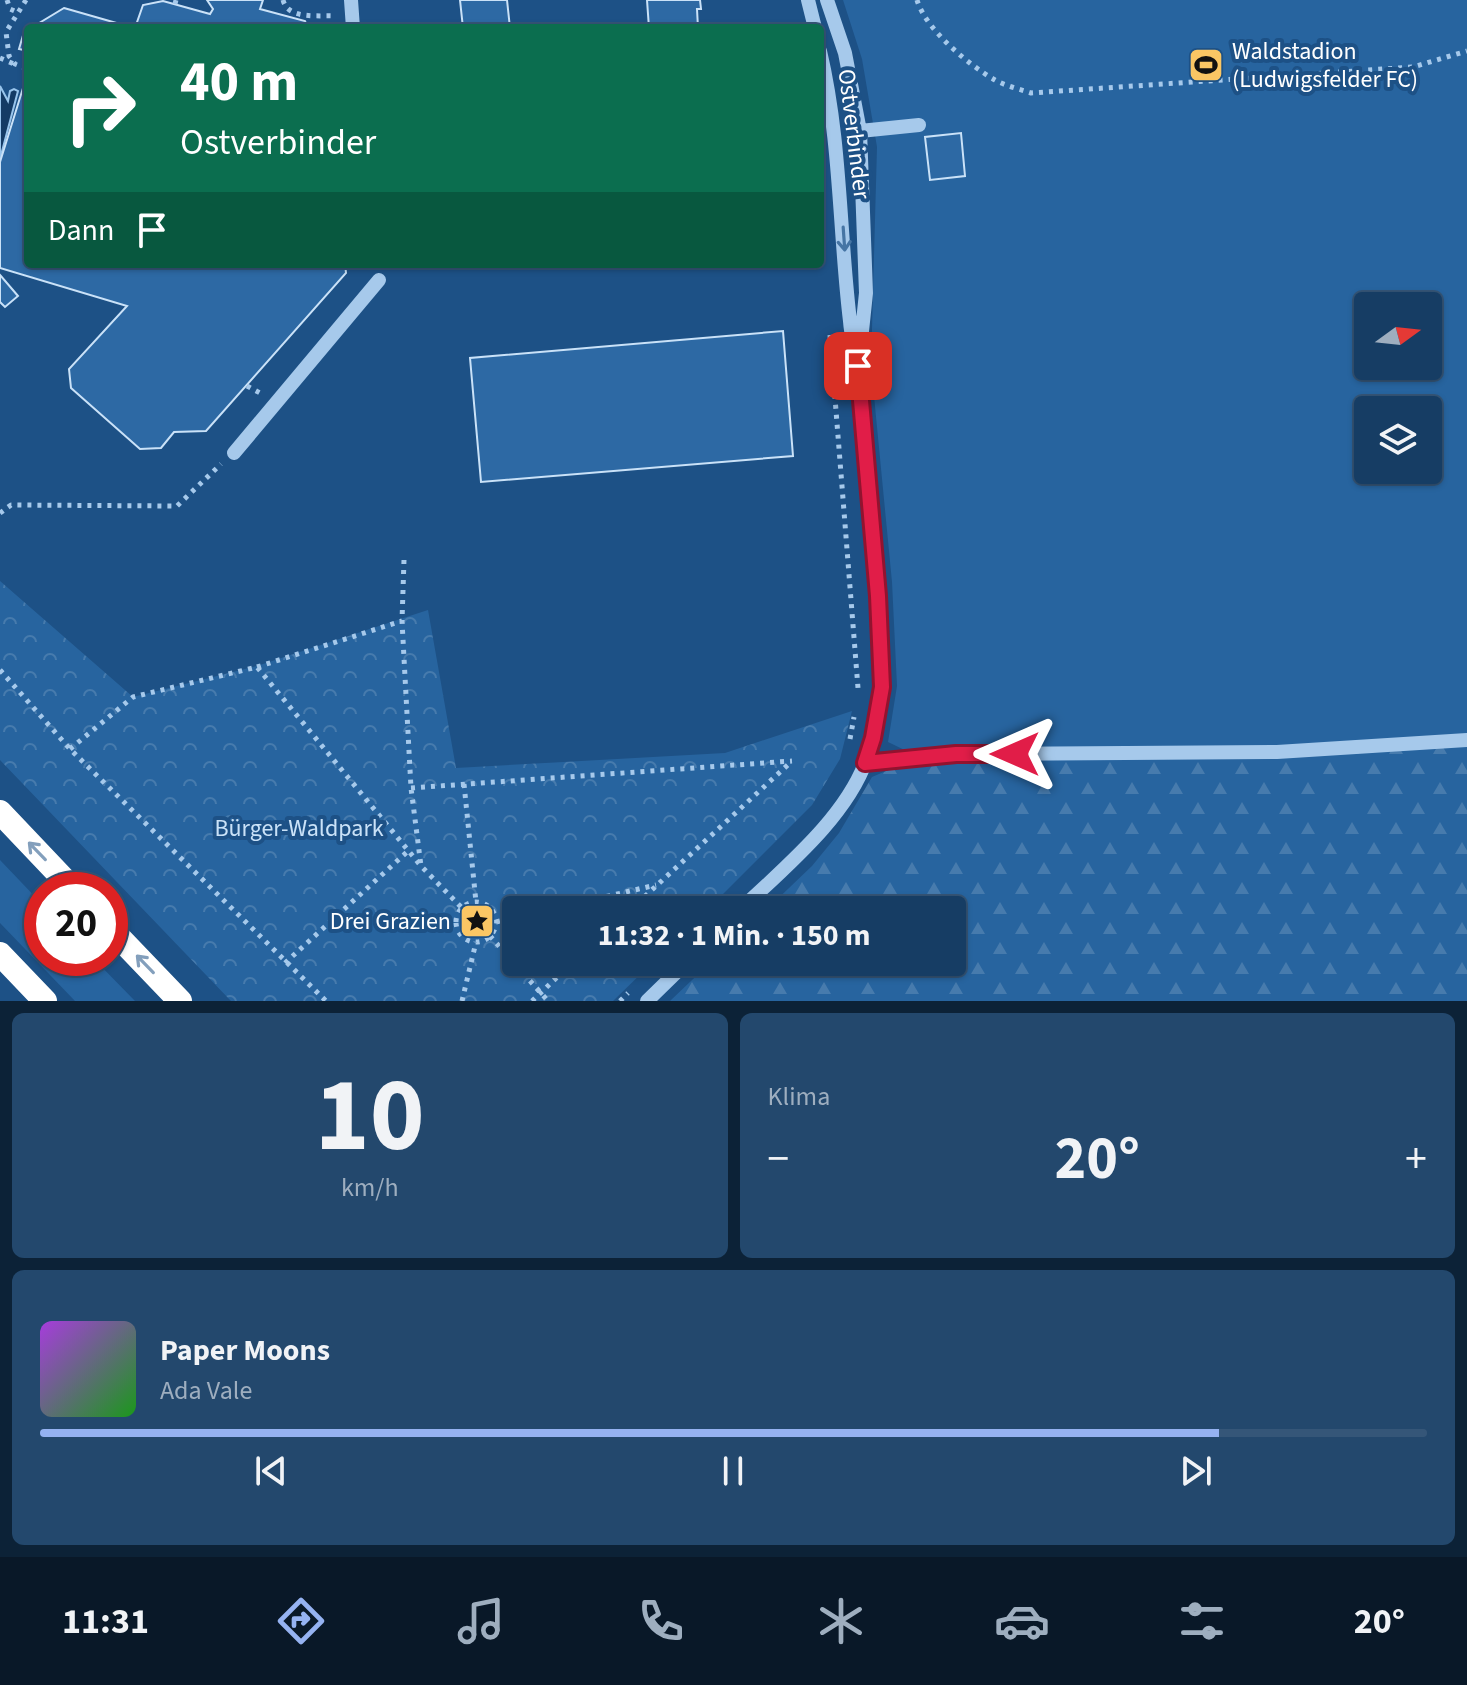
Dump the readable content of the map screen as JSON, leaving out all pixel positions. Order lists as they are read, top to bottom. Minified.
{"streets":{"street":["Ostverbinder"]},"parks":["Bürger-Waldpark"],"places":{"sports":["Waldstadion (Ludwigsfelder FC)"],"place":["Drei Grazien"]},"north":"right","page":{"turn":["40 m","Ostverbinder"],"then":"Dann","limit":"20","trip":"11:32 · 1 Min. · 150 m","tile":[["10","km/h"],"Klima"],"heat":["−","20°","+"],"song":["Paper Moons","Ada Vale"],"tabs":["11:31","20°"]}}
